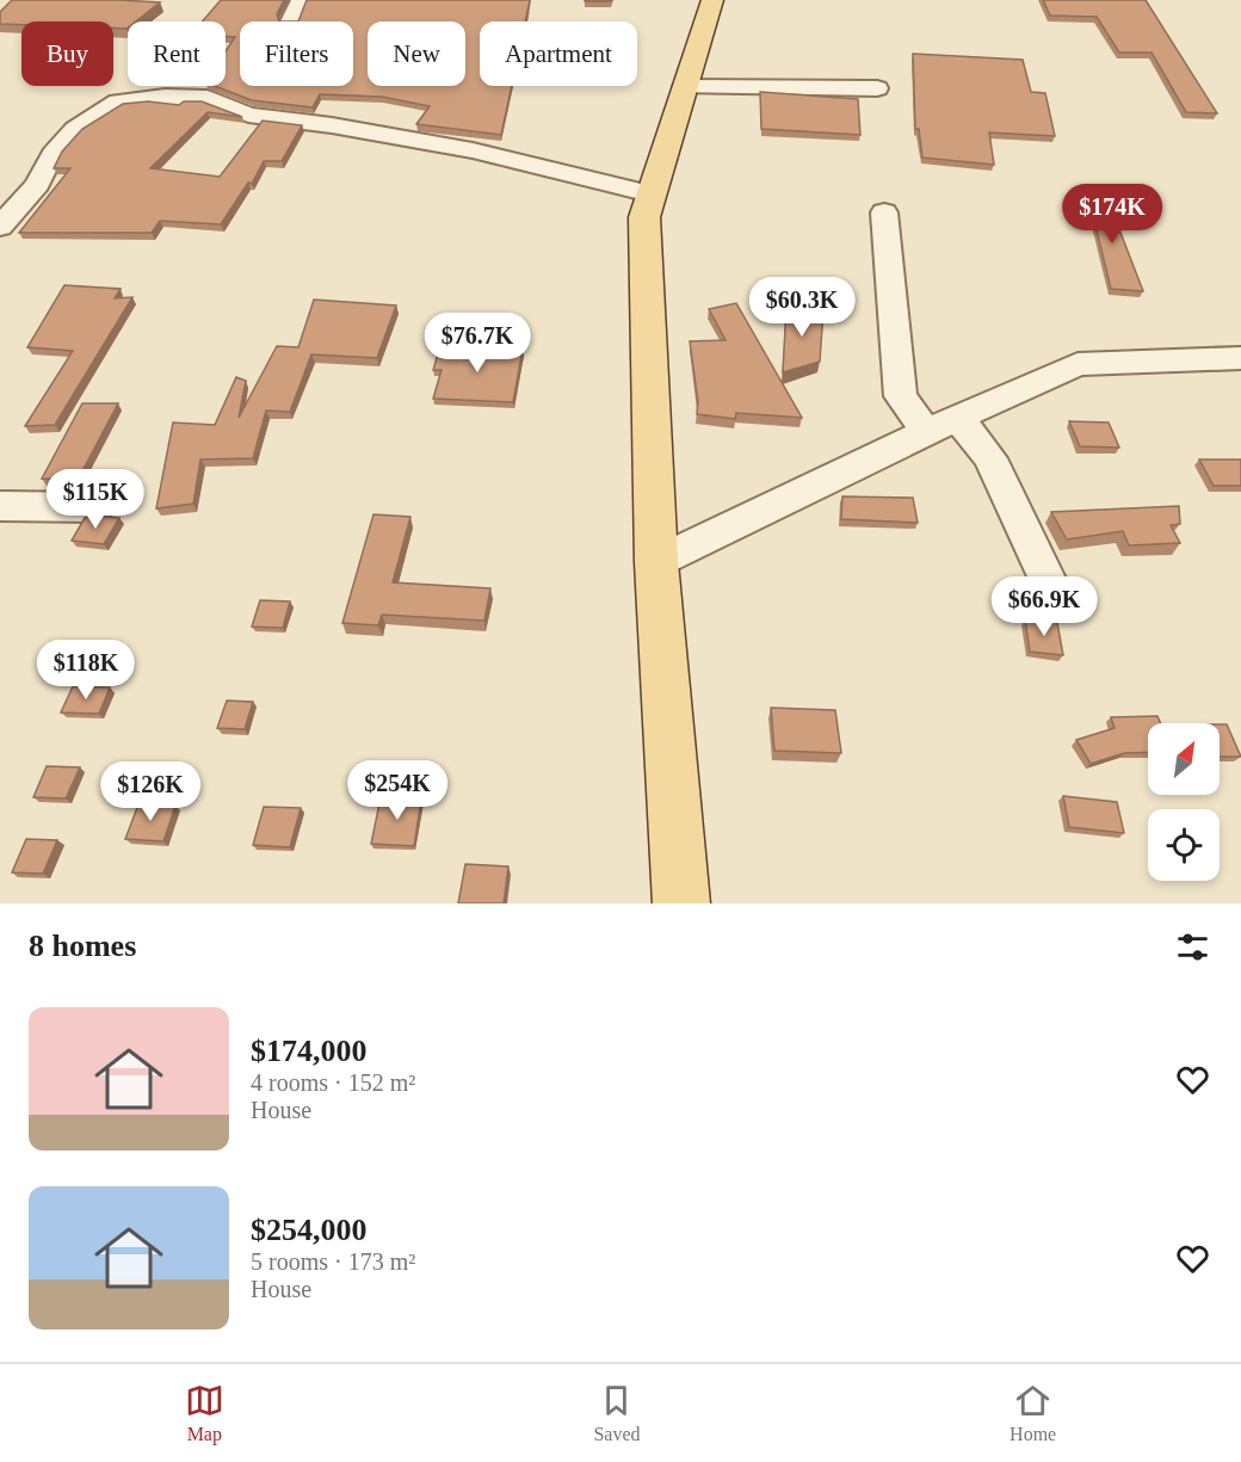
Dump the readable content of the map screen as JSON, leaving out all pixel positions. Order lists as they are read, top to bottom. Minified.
{"north":"top right","page":{"chip":["Buy","Rent","Filters","New","Apartment"],"price":["$174K","$60.3K","$76.7K","$115K","$66.9K","$118K","$254K","$126K"],"heading":"8 homes","list":[{"name":"$174,000","note":"4 rooms · 152 m² · House"},{"name":"$254,000","note":"5 rooms · 173 m² · House"}],"tabs":["Map","Saved","Home"]}}
